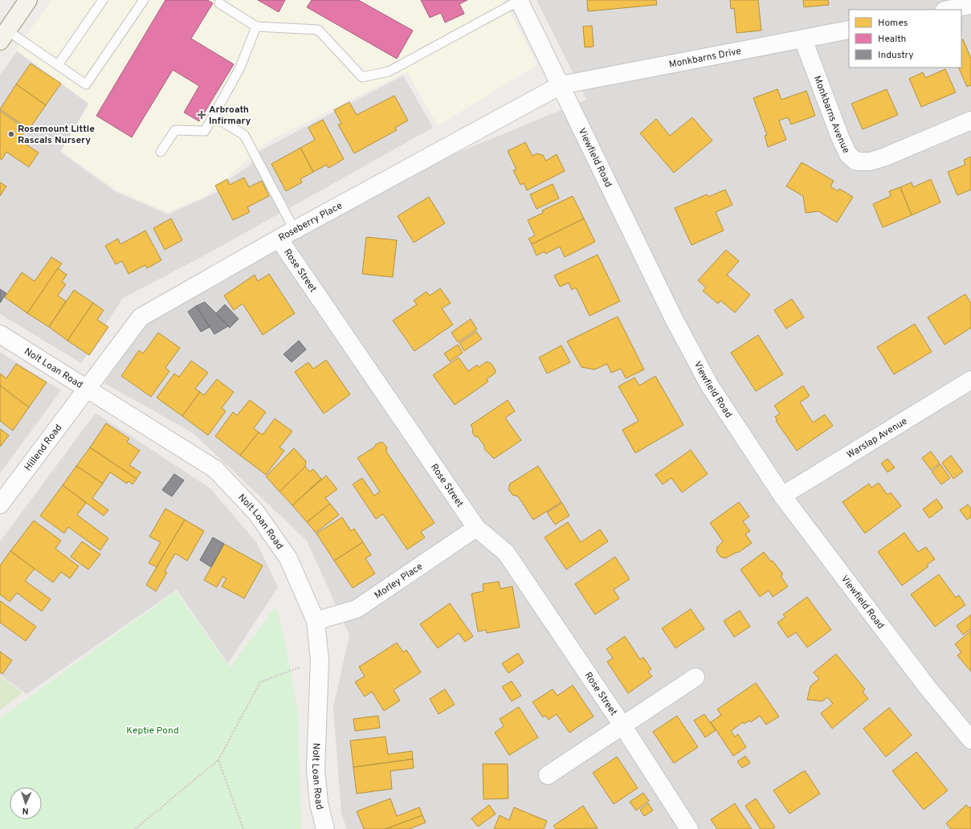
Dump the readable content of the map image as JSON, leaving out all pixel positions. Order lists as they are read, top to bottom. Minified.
{"streets":{"street":["Monkbarns Drive","Monkbarns Avenue","Viewfield Road","Roseberry Place","Rose Street","Nolt Loan Road","Warslap Avenue","Hillend Road","Morley Place"]},"crossings":[["Monkbarns Drive","Monkbarns Avenue"],["Monkbarns Drive","Viewfield Road"],["Monkbarns Drive","Roseberry Place"],["Viewfield Road","Roseberry Place"],["Viewfield Road","Warslap Avenue"],["Roseberry Place","Rose Street"],["Roseberry Place","Nolt Loan Road"],["Roseberry Place","Hillend Road"],["Rose Street","Morley Place"],["Nolt Loan Road","Hillend Road"],["Nolt Loan Road","Morley Place"]],"parks":["Keptie Pond"],"places":{"health":["Arbroath Infirmary"],"other":["Rosemount Little Rascals Nursery"]},"legend":["Homes","Health","Industry"],"north":"bottom"}
